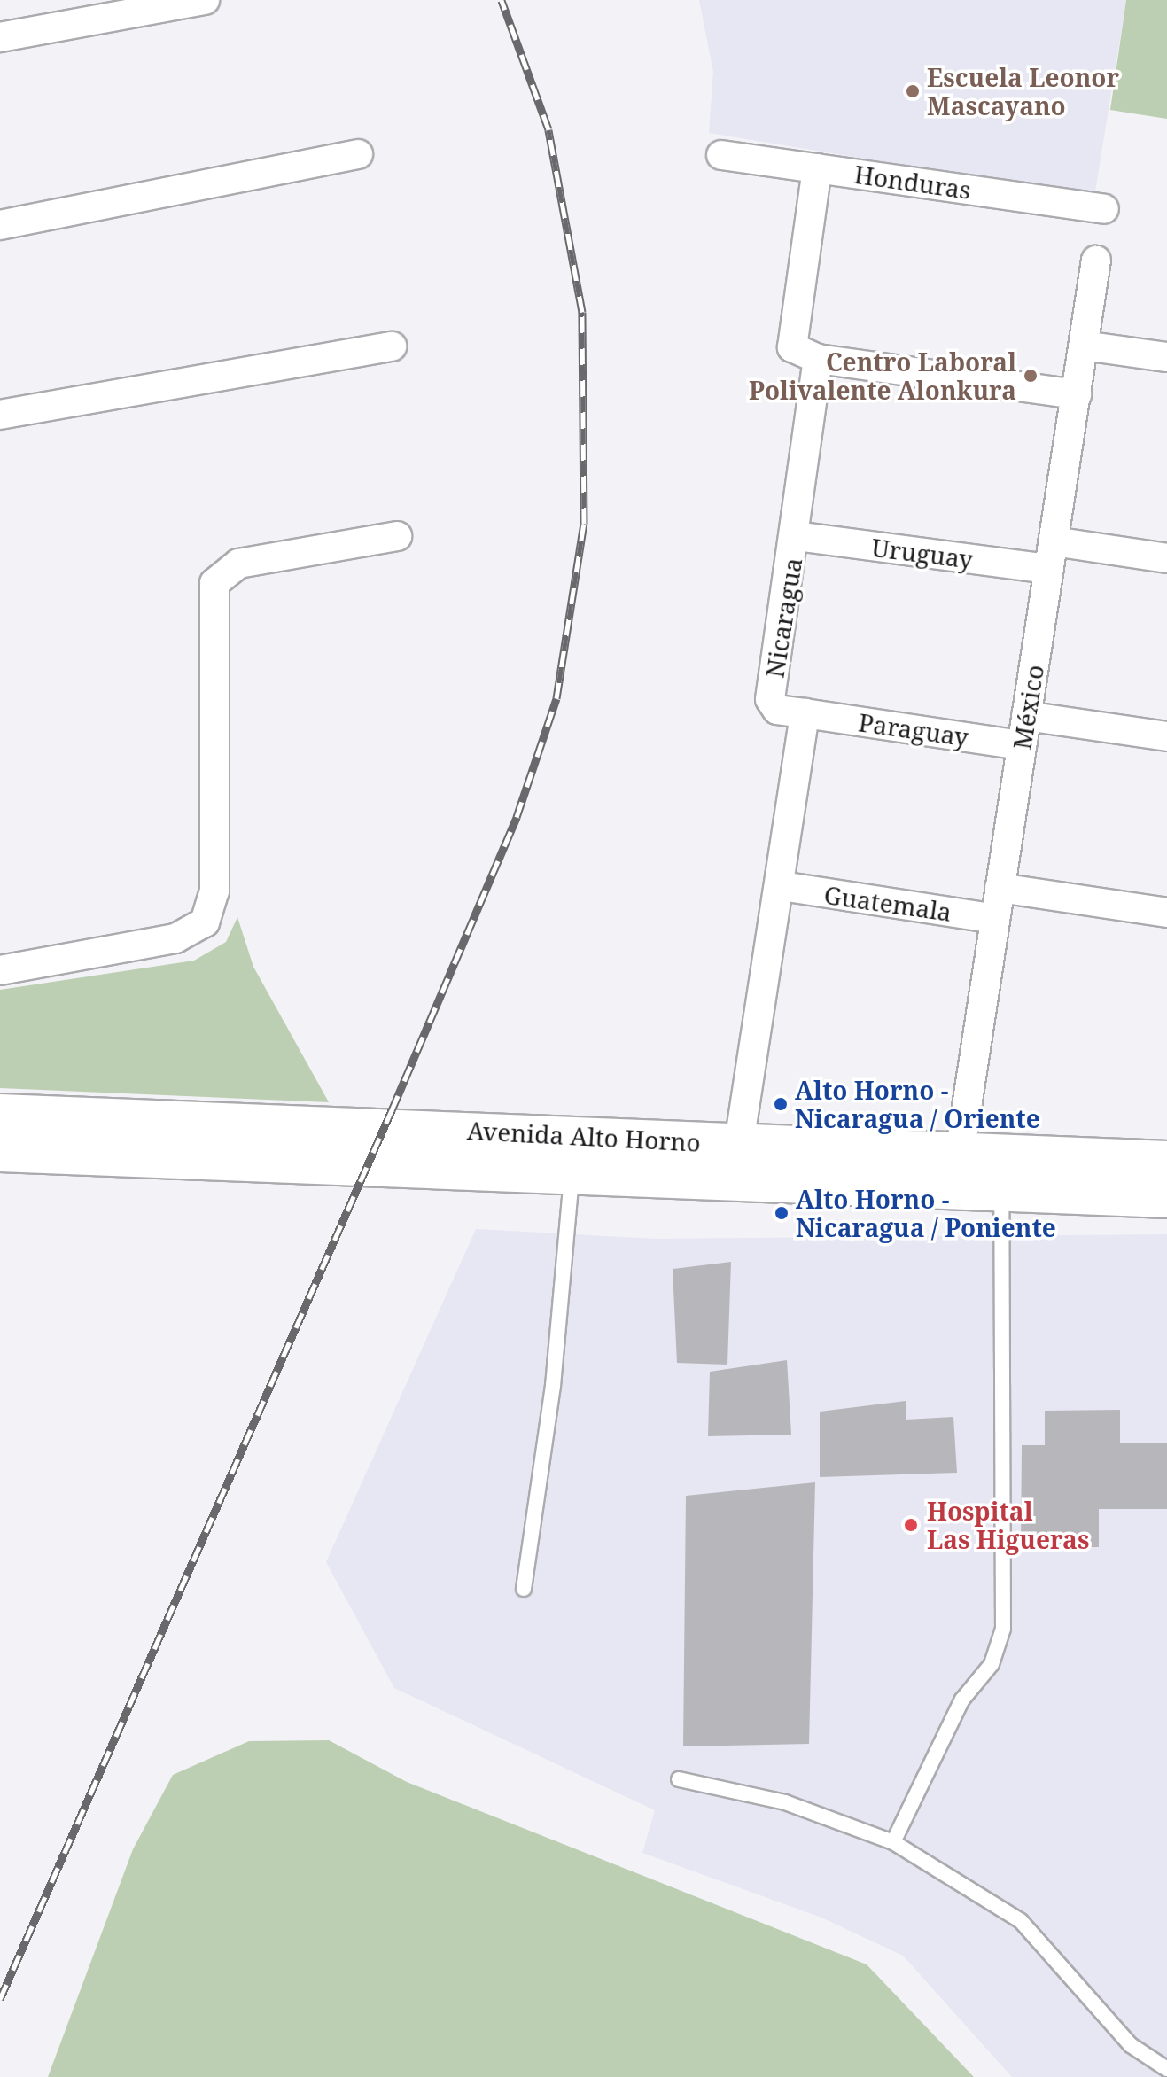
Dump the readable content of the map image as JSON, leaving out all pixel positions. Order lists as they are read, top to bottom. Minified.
{"streets":{"main road":["Avenida Alto Horno"],"street":["Honduras","Uruguay","Nicaragua","México","Paraguay","Guatemala"]},"crossings":[["Uruguay","Nicaragua"],["Uruguay","México"],["Nicaragua","Paraguay"],["México","Paraguay"],["México","Guatemala"],["México","Avenida Alto Horno"]],"places":["Escuela Leonor Mascayano","Centro Laboral Polivalente Alonkura","Alto Horno - Nicaragua / Oriente","Alto Horno - Nicaragua / Poniente","Hospital Las Higueras"]}
